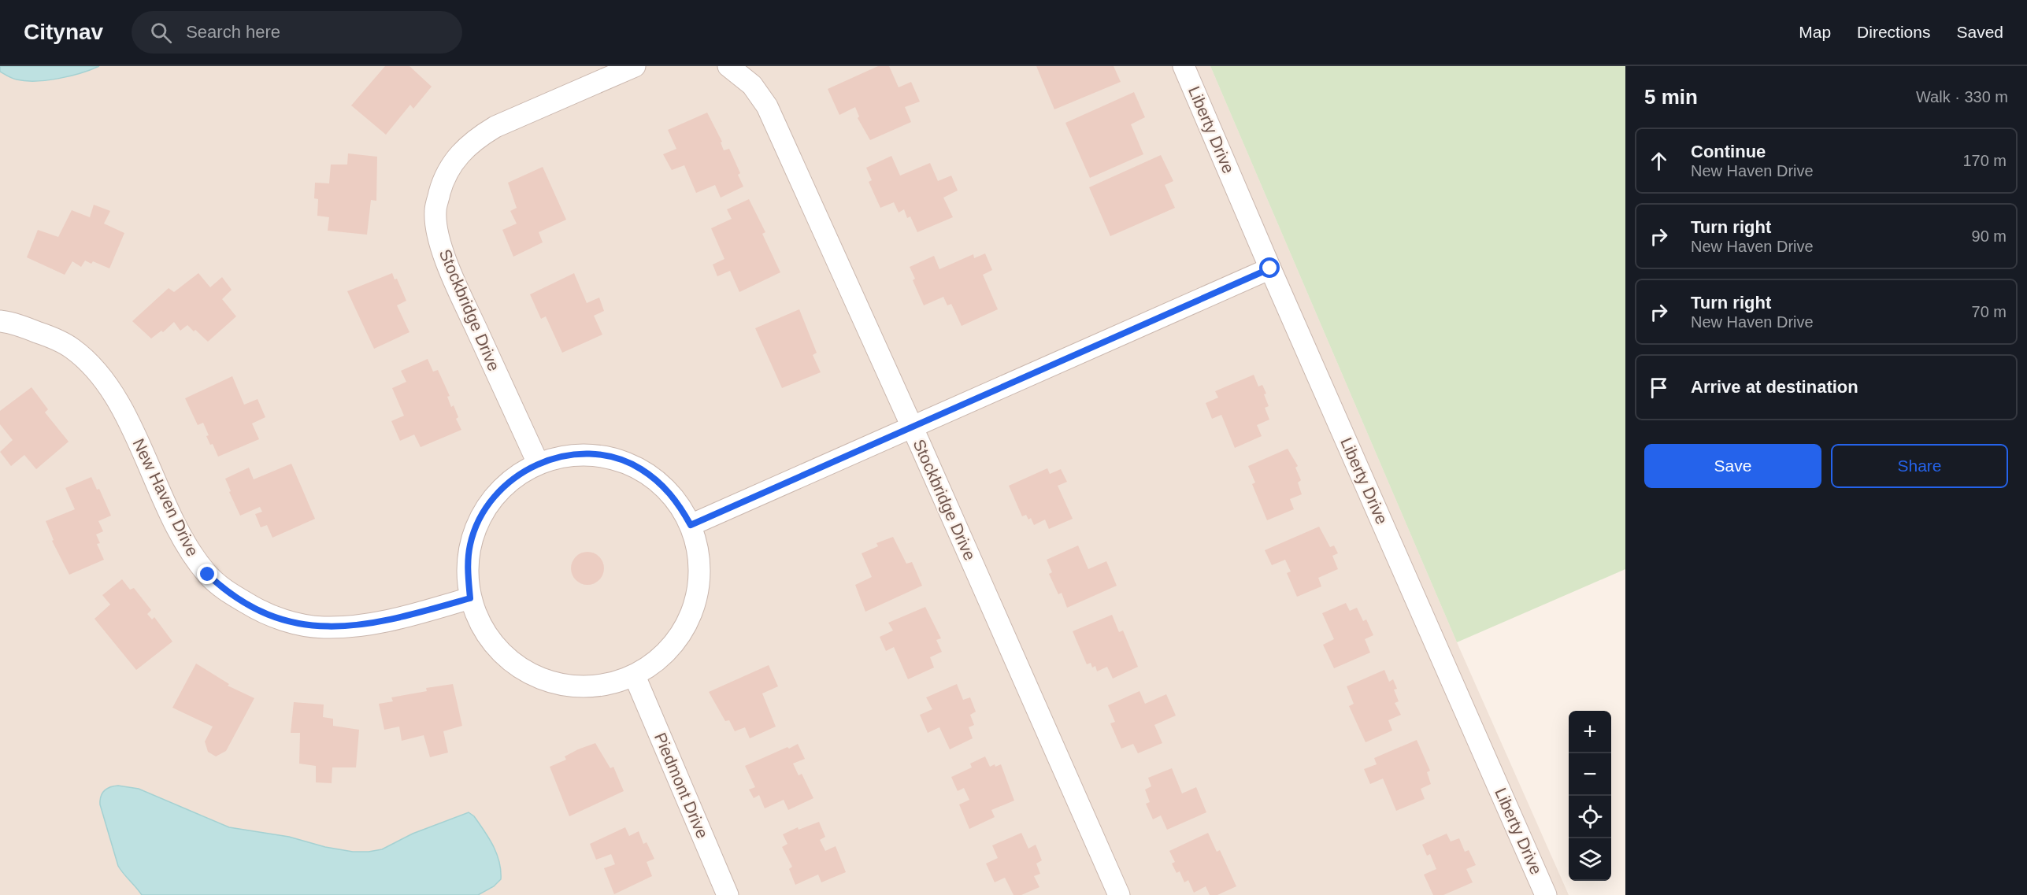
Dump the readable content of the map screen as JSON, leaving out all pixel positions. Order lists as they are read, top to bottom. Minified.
{"streets":{"street":["Liberty Drive","Stockbridge Drive","New Haven Drive","Piedmont Drive"]},"page":{"header":"Citynav","search":"Search here","nav":["Map","Directions","Saved"],"heading":["5 min","Walk · 330 m"],"list":[["Continue","New Haven Drive","170 m"],["Turn right","New Haven Drive","90 m"],["Turn right","New Haven Drive","70 m"],"Arrive at destination"],"buttons":["Save","Share"],"map_buttons":["+","−"]}}
